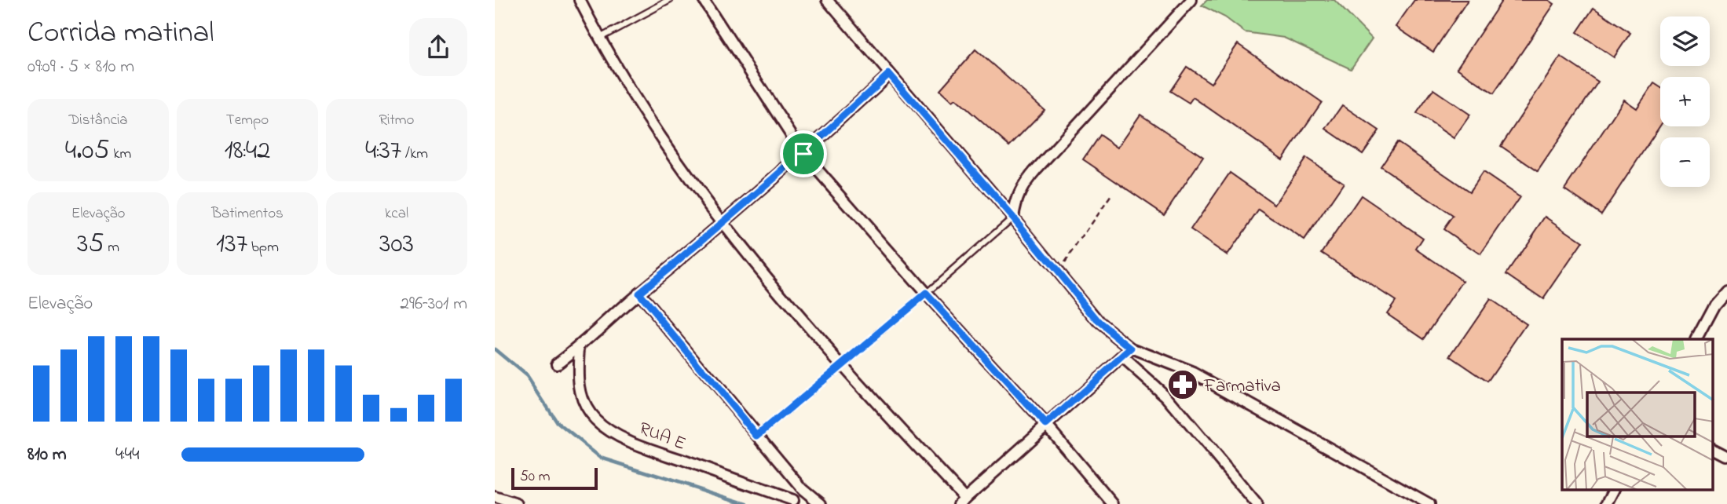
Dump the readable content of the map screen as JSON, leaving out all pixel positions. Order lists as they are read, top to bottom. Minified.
{"streets":{"street":["RUA E"]},"places":{"pharmacy":["Farmativa"]},"scale_bar":"50 m","page":{"heading":["Corrida matinal","09:09 · 5 × 810 m"],"map_buttons":["+","−"],"stats":[["Distância","4.05 km"],["Tempo","18:42"],["Ritmo","4:37 /km"],["Elevação","35 m"],["Batimentos","137 bpm"],["kcal","303"]],"chart":["Elevação","296–301 m"],"list":[{"name":"810 m","note":"4:44"}],"scale":"50 m"}}
